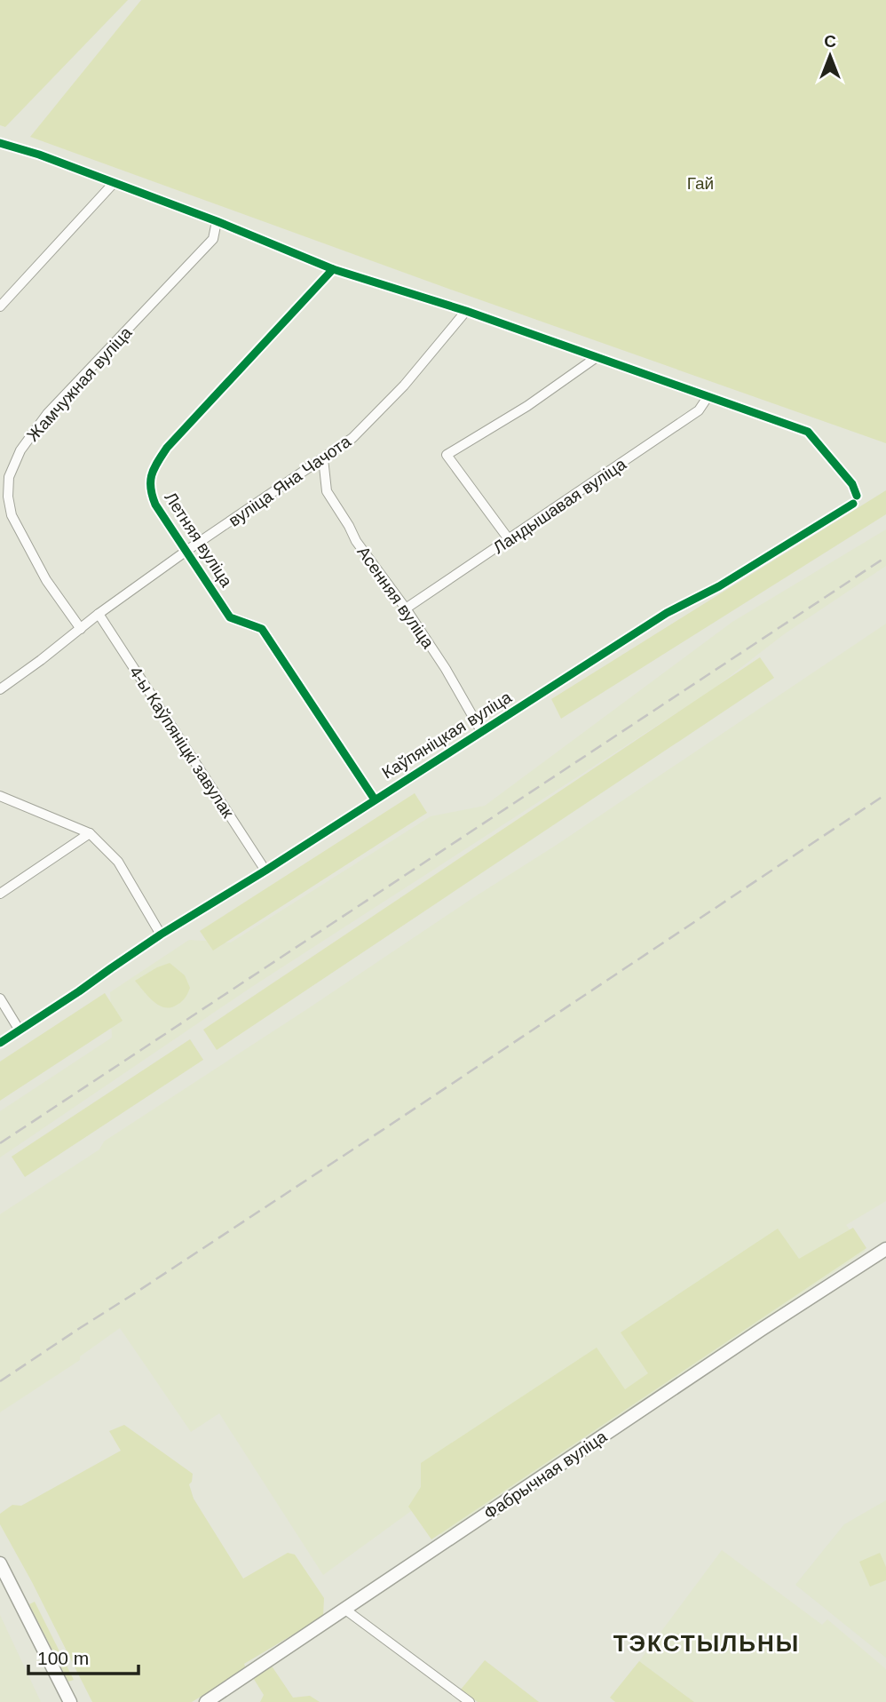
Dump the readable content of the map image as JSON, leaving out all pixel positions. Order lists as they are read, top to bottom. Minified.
{"streets":{"main road":["Фабрычная вуліца"],"street":["Жамчужная вуліца","вуліца Яна Чачота","Ландышавая вуліца","Летняя вуліца","Асенняя вуліца","Каўпяніцкая вуліца","4-ы Каўпяніцкі завулак"]},"crossings":[["Жамчужная вуліца","вуліца Яна Чачота"],["вуліца Яна Чачота","Летняя вуліца"],["вуліца Яна Чачота","Асенняя вуліца"],["вуліца Яна Чачота","4-ы Каўпяніцкі завулак"],["Ландышавая вуліца","Асенняя вуліца"],["Ландышавая вуліца","Каўпяніцкая вуліца"],["Летняя вуліца","Каўпяніцкая вуліца"],["Асенняя вуліца","Каўпяніцкая вуліца"],["Каўпяніцкая вуліца","4-ы Каўпяніцкі завулак"]],"districts":["ТЭКСТЫЛЬНЫ"],"parks":["Гай"],"scale_bar":"100 m","north":"top"}
